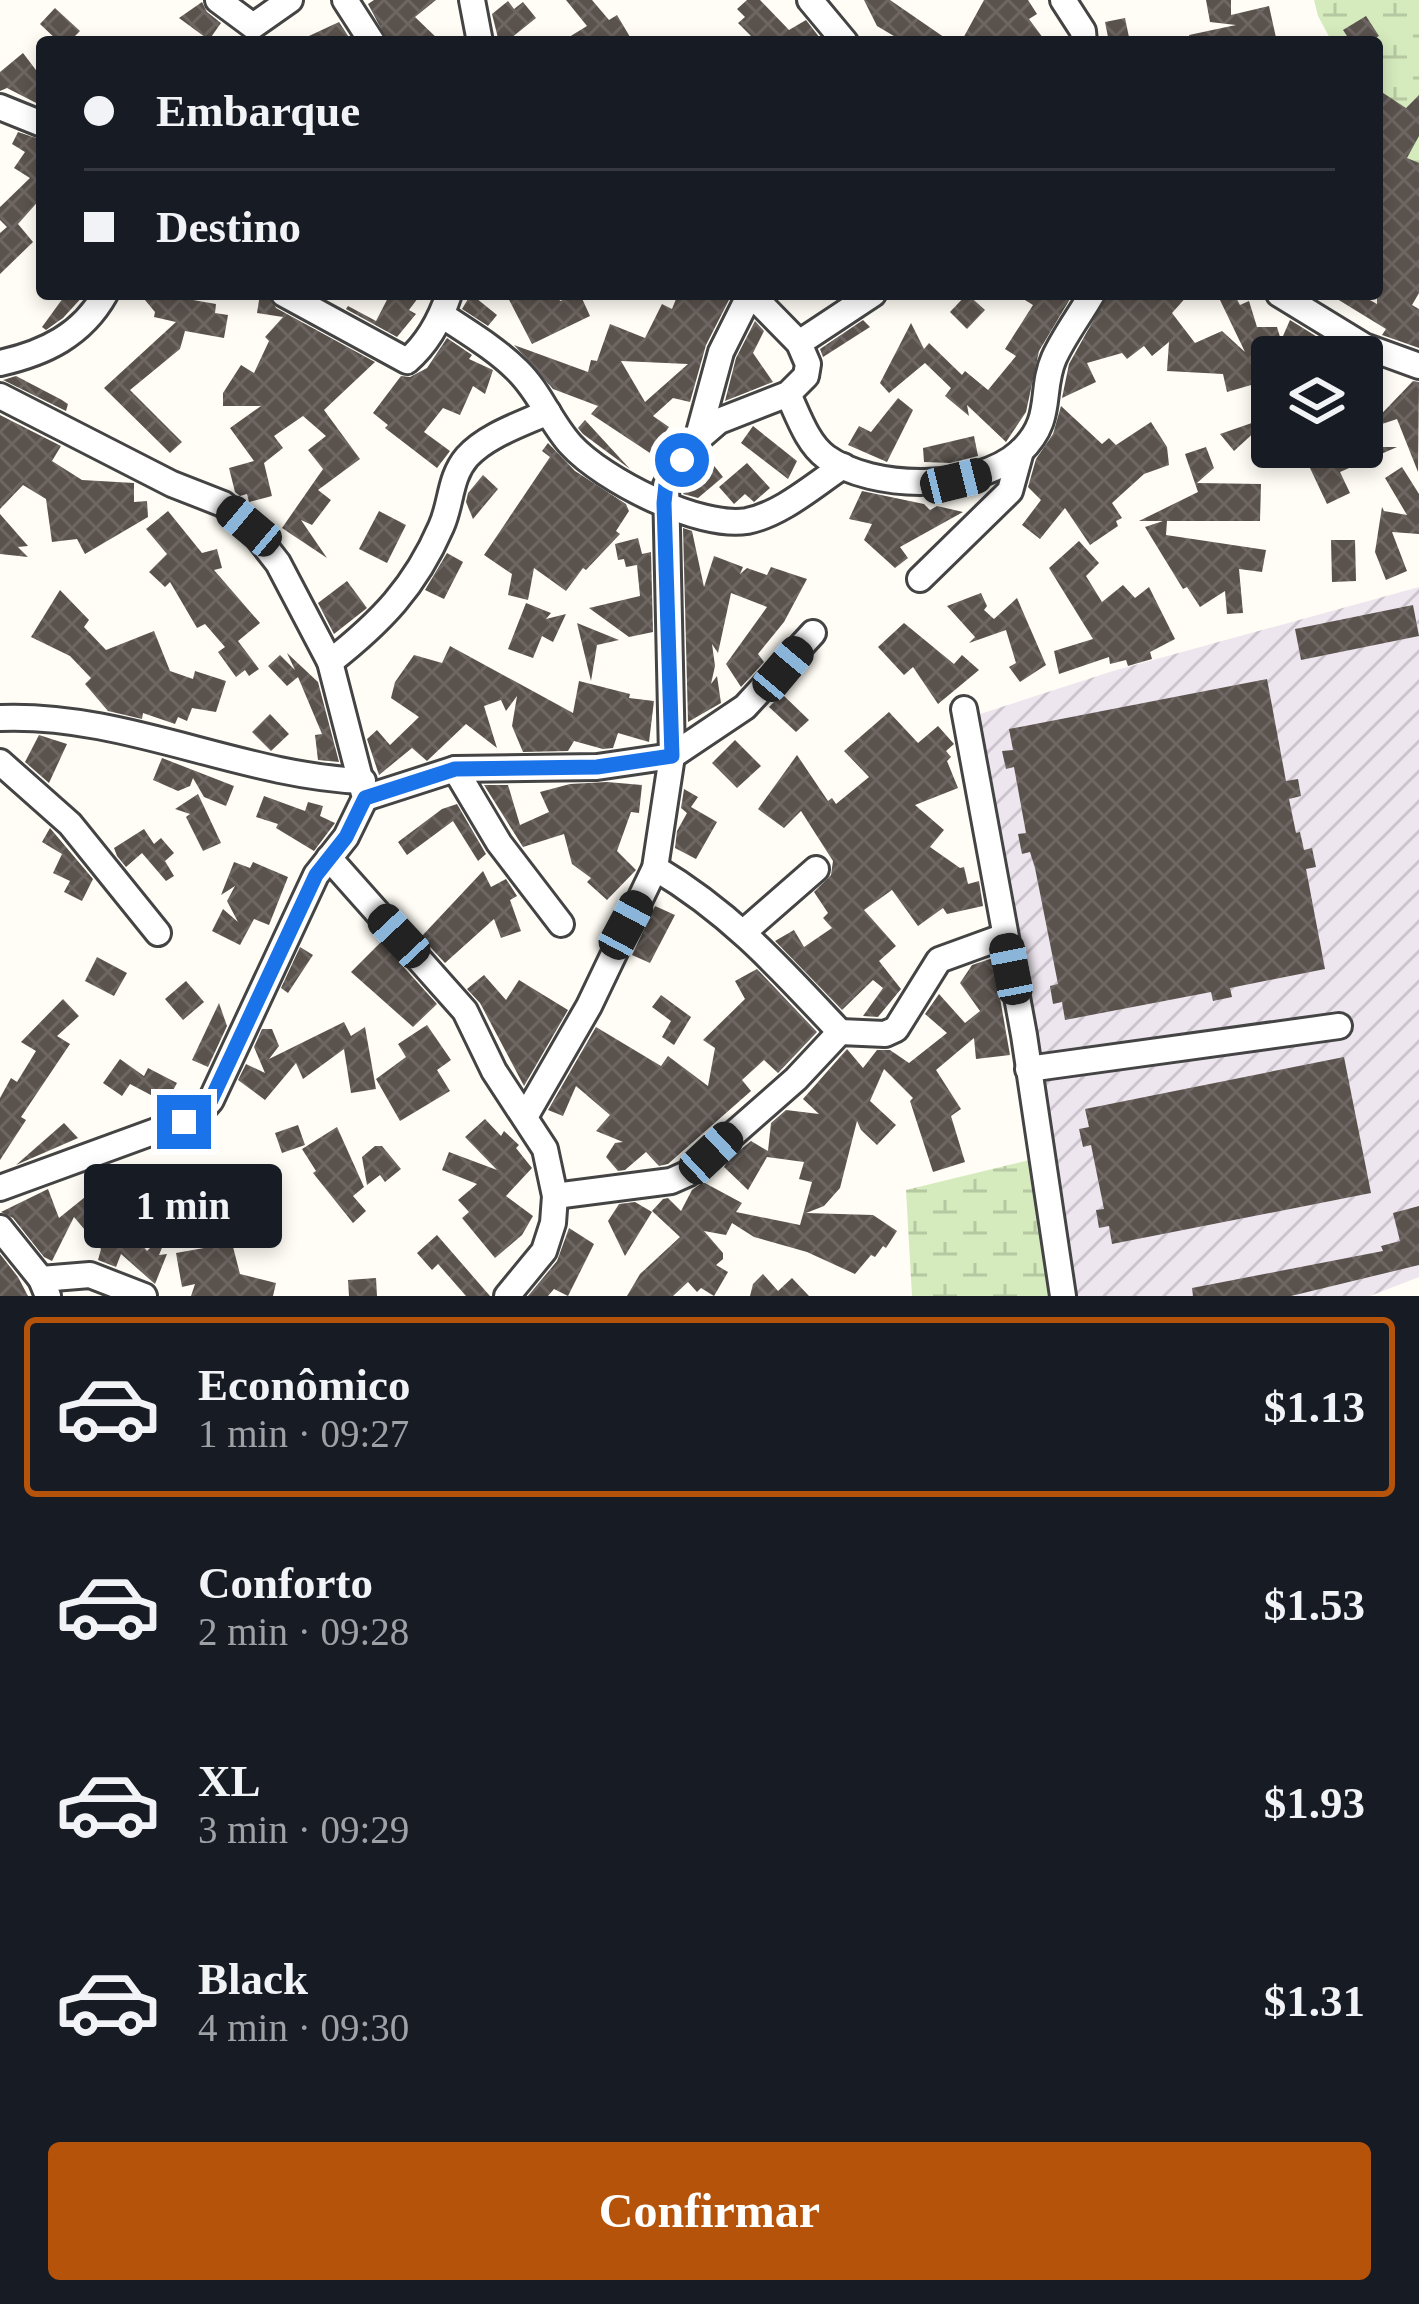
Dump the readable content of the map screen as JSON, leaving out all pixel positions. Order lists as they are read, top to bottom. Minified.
{"page":{"banner":["Embarque","Destino"],"bubble":"1 min","list":[{"name":"Econômico","note":"1 min · 09:27","value":"$1.13"},{"name":"Conforto","note":"2 min · 09:28","value":"$1.53"},{"name":"XL","note":"3 min · 09:29","value":"$1.93"},{"name":"Black","note":"4 min · 09:30","value":"$1.31"}],"buttons":"Confirmar"}}
